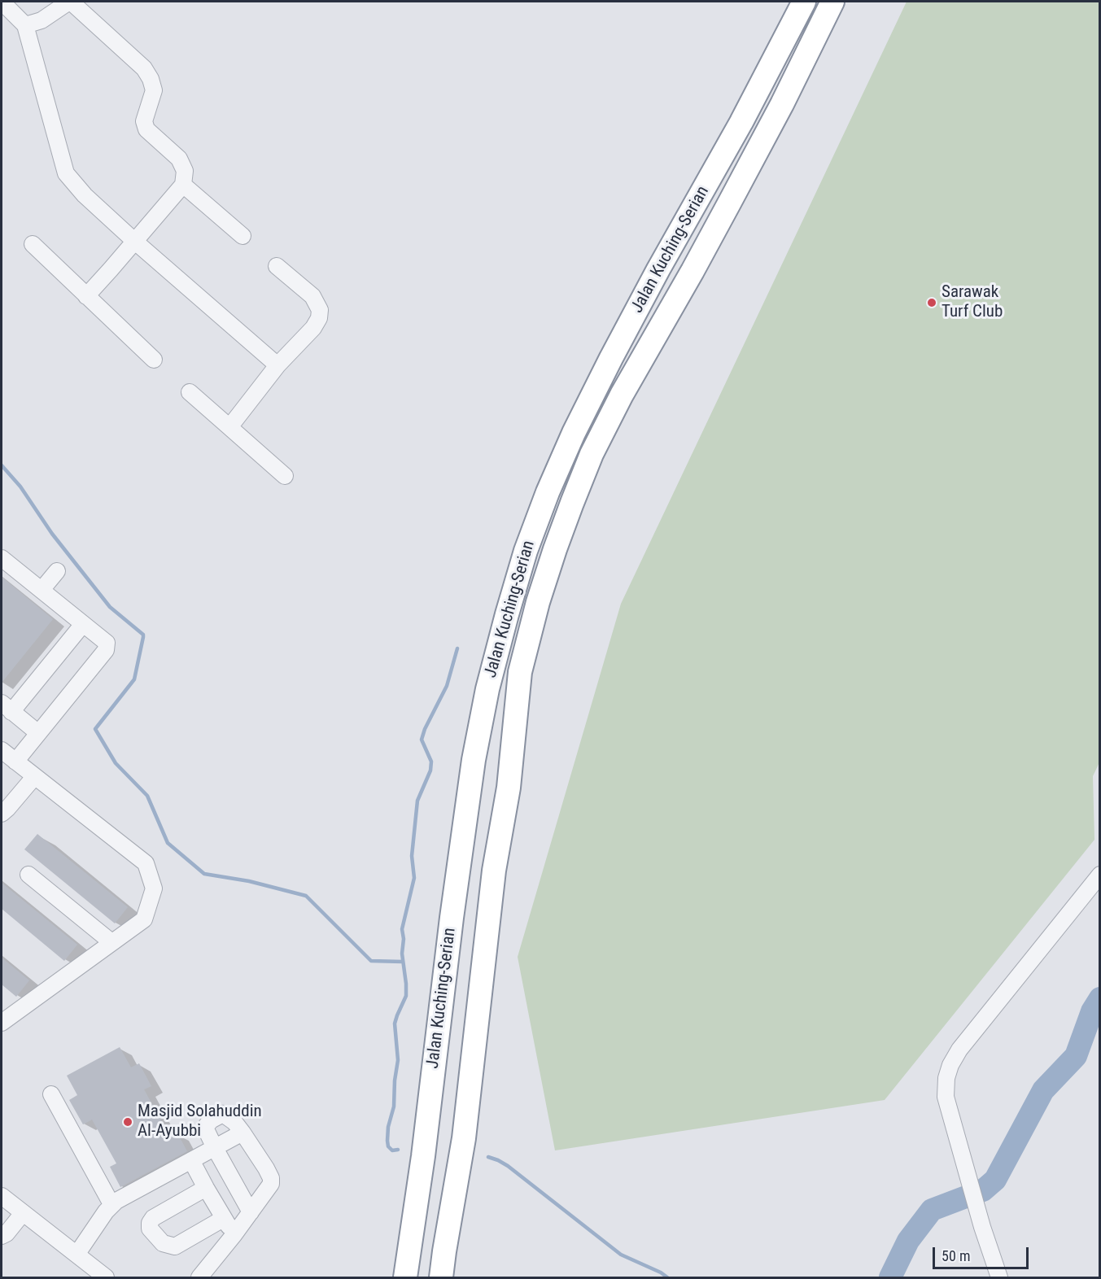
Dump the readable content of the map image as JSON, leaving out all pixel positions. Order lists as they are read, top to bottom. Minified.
{"streets":{"highway":["Jalan Kuching-Serian"]},"places":["Sarawak Turf Club","Masjid Solahuddin Al-Ayubbi"],"scale_bar":"50 m"}
